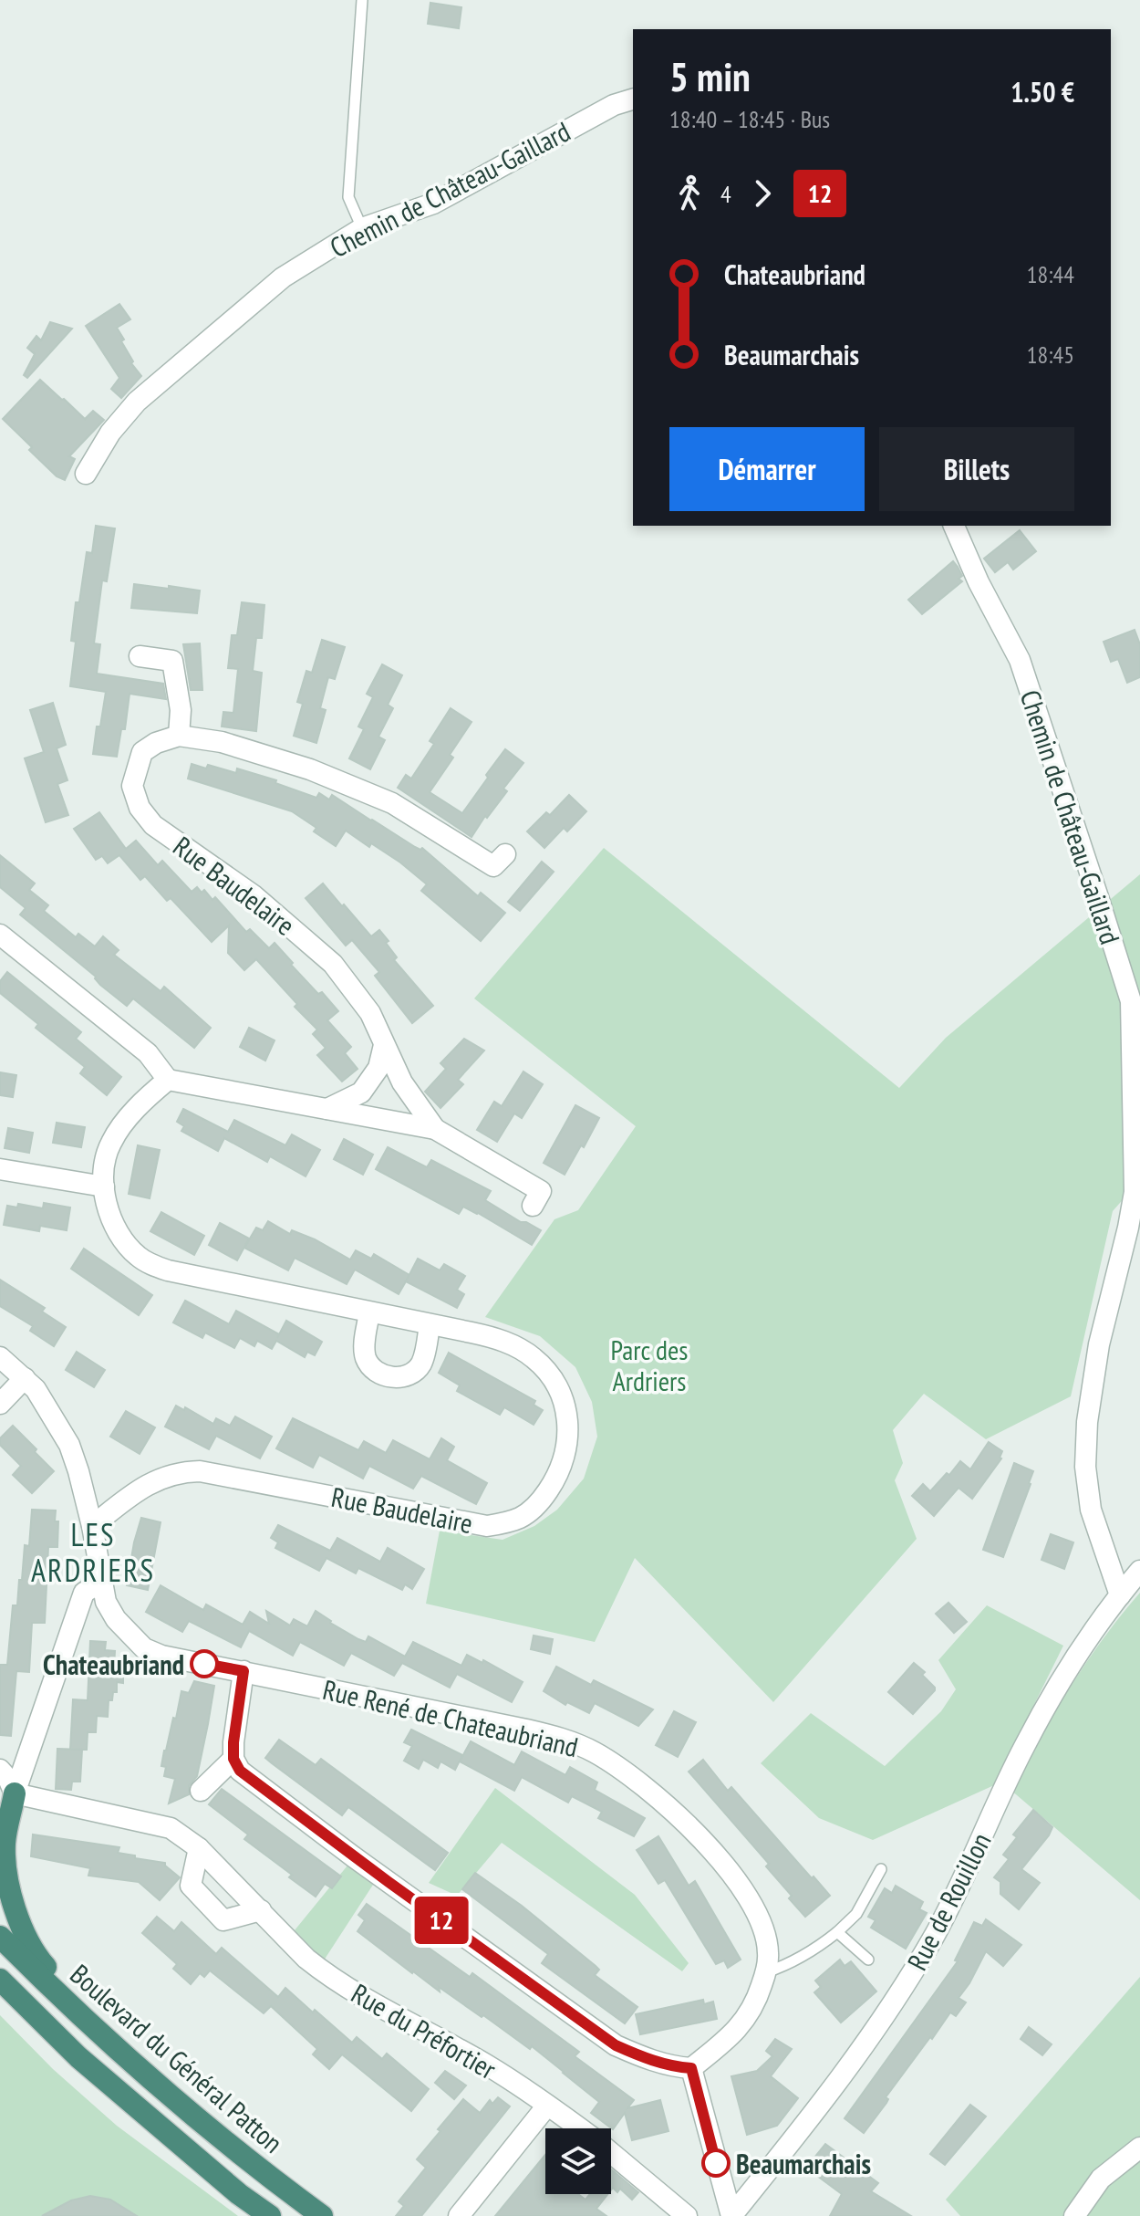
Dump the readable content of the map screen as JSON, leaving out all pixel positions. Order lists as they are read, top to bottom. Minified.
{"streets":{"highway":["Boulevard du Général Patton"],"street":["Chemin de Château-Gaillard","Rue Baudelaire","Rue René de Chateaubriand","Rue de Rouillon","Rue du Préfortier"]},"crossings":[["Chemin de Château-Gaillard","Rue de Rouillon"],["Rue Baudelaire","Rue René de Chateaubriand"]],"districts":["LES ARDRIERS"],"parks":["Parc des Ardriers"],"places":["Chateaubriand","Beaumarchais"],"lines":["bus line 12"],"page":{"on_map":"12","heading":["5 min","18:40 – 18:45 · Bus","1.50 €"],"legs":["4","12"],"list":[{"name":"Chateaubriand","value":"18:44"},{"name":"Beaumarchais","value":"18:45"}],"buttons":["Démarrer","Billets"]}}
